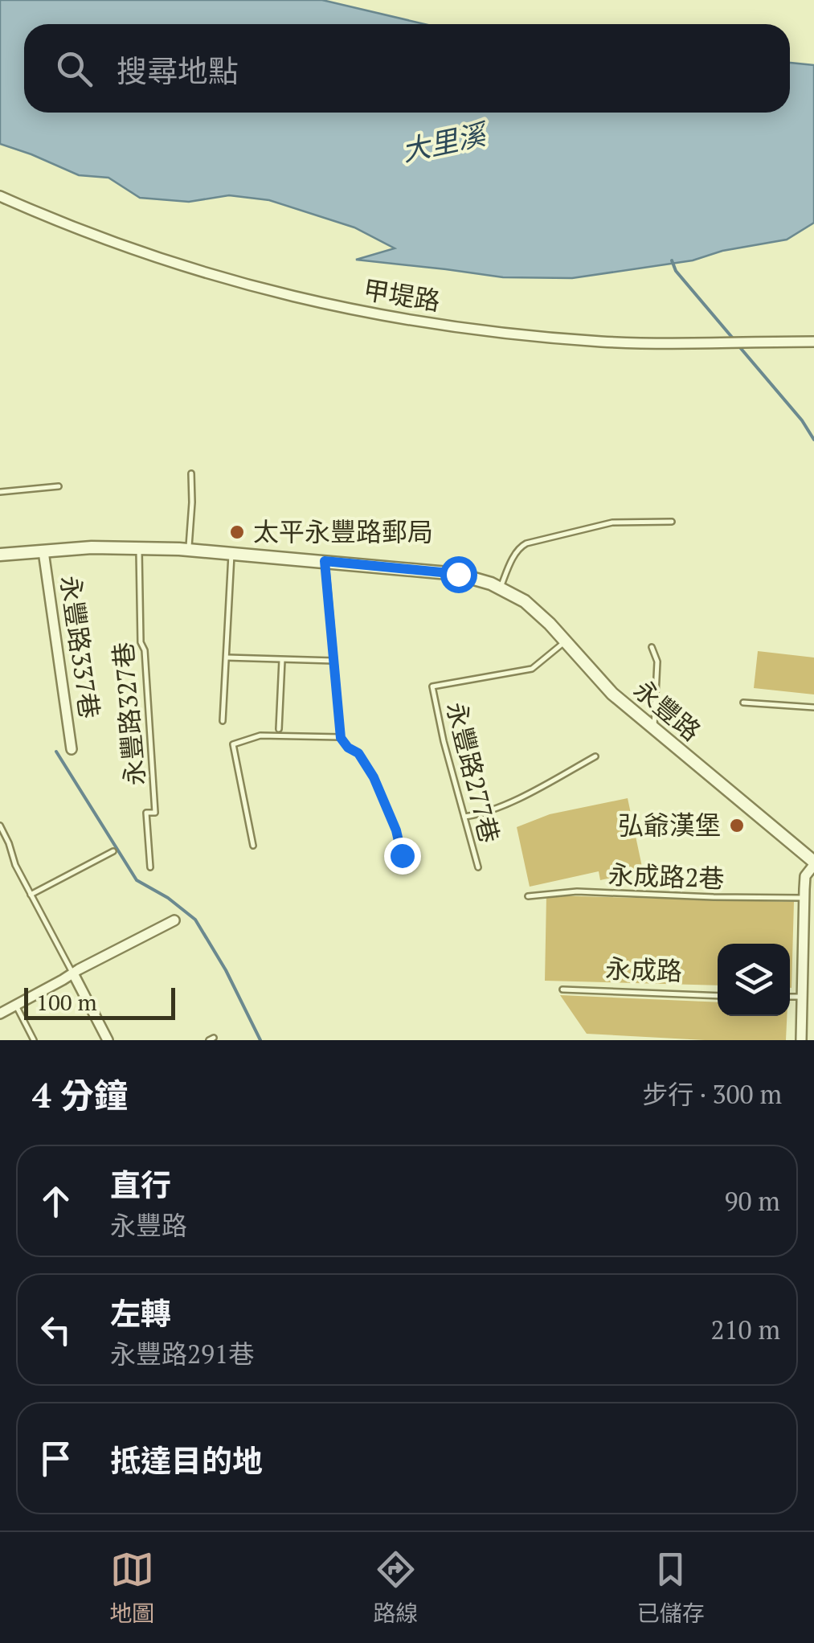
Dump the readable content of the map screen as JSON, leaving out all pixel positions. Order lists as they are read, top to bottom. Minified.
{"streets":{"street":["甲堤路","永豐路337巷","永豐路"],"lane":["永豐路327巷","永豐路277巷","永成路2巷","永成路"]},"crossings":[["永豐路337巷","永豐路"],["永豐路","永豐路327巷"],["永豐路","永豐路277巷"]],"water":["大里溪"],"places":["太平永豐路郵局","弘爺漢堡"],"scale_bar":"100 m","page":{"search":"搜尋地點","scale":"100 m","heading":["4 分鐘","步行 · 300 m"],"list":[["直行","永豐路","90 m"],["左轉","永豐路291巷","210 m"],"抵達目的地"],"nav":["地圖","路線","已儲存"]}}
